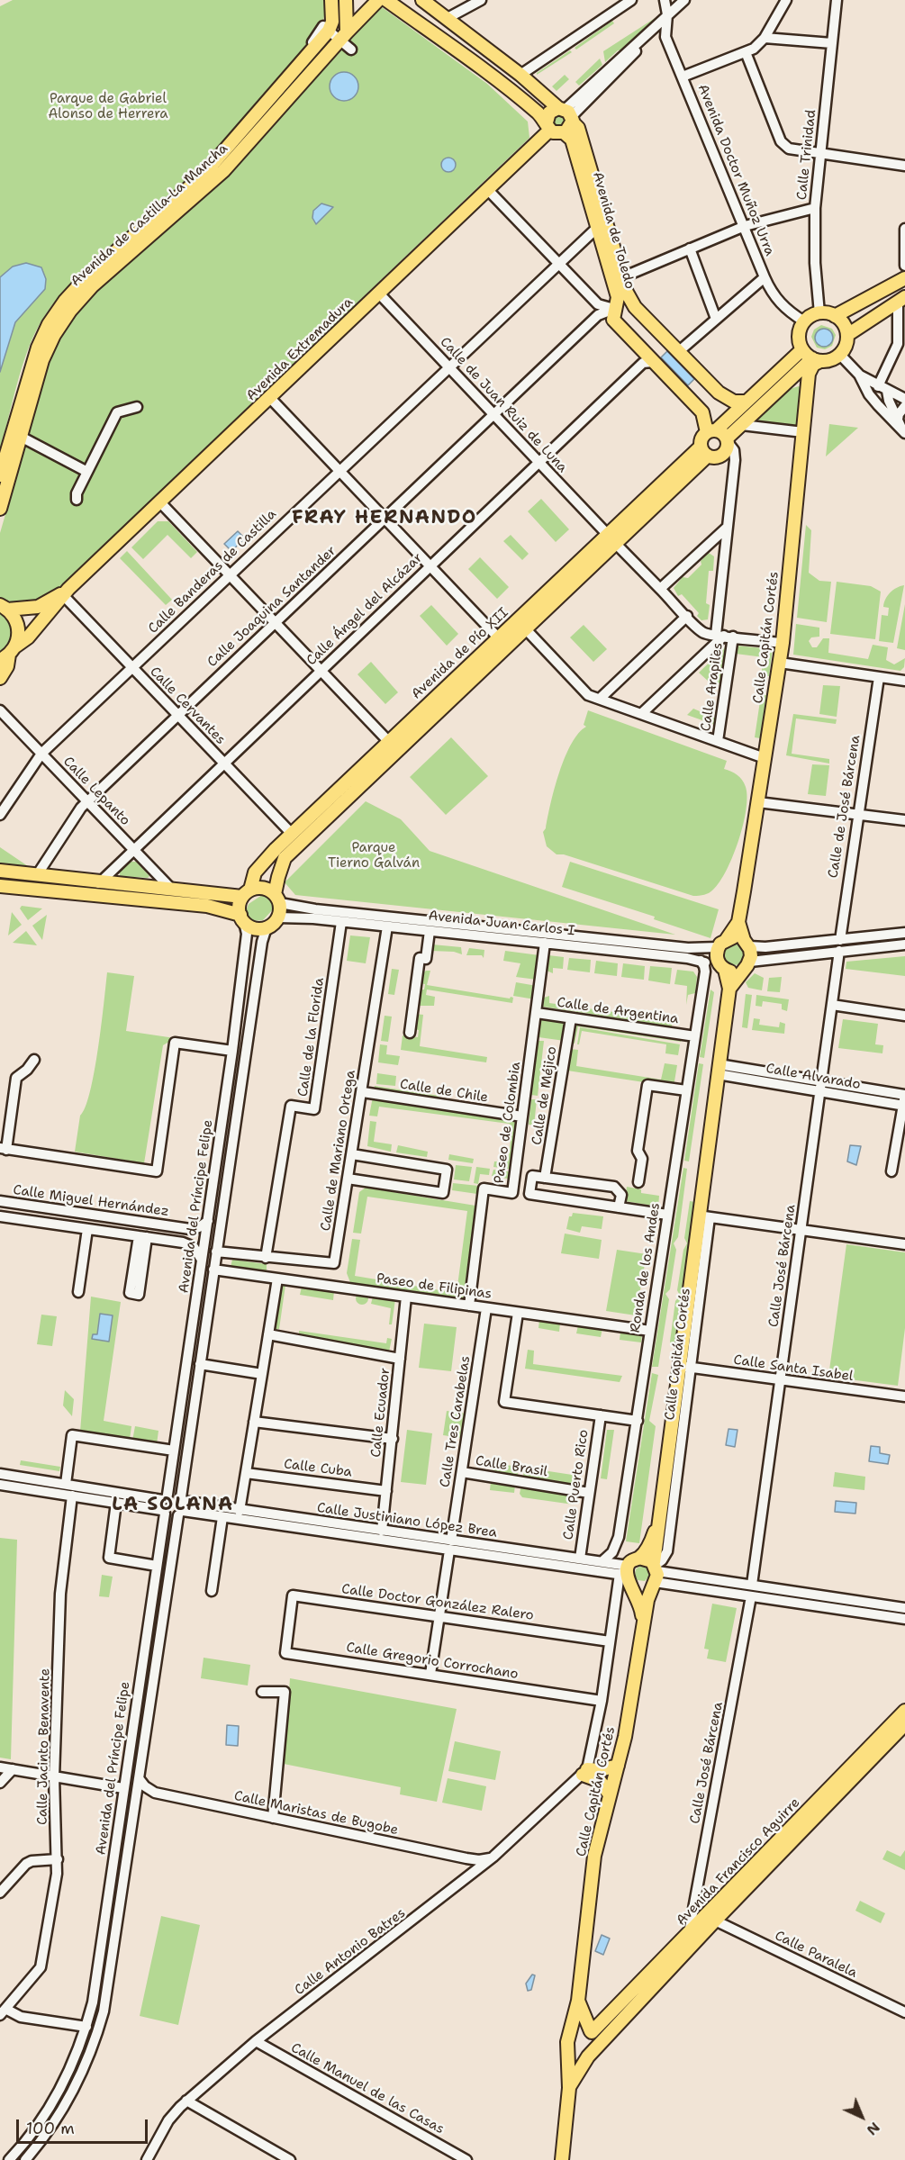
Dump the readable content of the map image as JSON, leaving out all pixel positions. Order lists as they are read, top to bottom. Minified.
{"streets":{"main road":["Avenida de Castilla-La Mancha","Avenida de Toledo","Avenida Extremadura","Calle Capitán Cortés","Avenida de Pío XII","Avenida Francisco Aguirre"],"street":["Calle Trinidad","Avenida Doctor Muñoz Urra","Calle de Juan Ruiz de Luna","Calle Banderas de Castilla","Calle Joaquina Santander","Calle Ángel del Alcázar","Calle Arapiles","Calle Cervantes","Calle Lepanto","Calle de José Bárcena","Avenida Juan Carlos I","Calle de Argentina","Calle de la Florida","Calle Alvarado","Calle de Chile","Calle de Méjico","Paseo de Colombia","Calle de Mariano Ortega","Calle Miguel Hernández","Avenida del Príncipe Felipe","Calle José Bárcena","Ronda de los Andes","Paseo de Filipinas","Calle Santa Isabel","Calle Ecuador","Calle Tres Carabelas","Calle Brasil","Calle Cuba","Calle Puerto Rico","Calle Justiniano López Brea","Calle Doctor González Ralero","Calle Gregorio Corrochano","Calle Jacinto Benavente","Calle Maristas de Bugobe","Calle Antonio Batres","Calle Paralela","Calle Manuel de las Casas"]},"crossings":[["Calle Trinidad","Avenida Doctor Muñoz Urra"],["Calle Trinidad","Calle Capitán Cortés"],["Calle Trinidad","Avenida de Pío XII"],["Avenida Doctor Muñoz Urra","Avenida Extremadura"],["Avenida Doctor Muñoz Urra","Calle Capitán Cortés"],["Avenida Doctor Muñoz Urra","Avenida de Pío XII"],["Avenida de Toledo","Avenida Extremadura"],["Avenida de Toledo","Calle Banderas de Castilla"],["Avenida de Toledo","Calle Joaquina Santander"],["Avenida de Toledo","Calle Ángel del Alcázar"],["Avenida de Toledo","Avenida de Pío XII"],["Avenida de Toledo","Calle Arapiles"],["Avenida Extremadura","Calle de Juan Ruiz de Luna"],["Avenida Extremadura","Calle Cervantes"],["Calle de Juan Ruiz de Luna","Calle Banderas de Castilla"],["Calle de Juan Ruiz de Luna","Calle Joaquina Santander"],["Calle de Juan Ruiz de Luna","Calle Ángel del Alcázar"],["Calle de Juan Ruiz de Luna","Avenida de Pío XII"],["Calle de Juan Ruiz de Luna","Calle Arapiles"],["Calle Banderas de Castilla","Calle Cervantes"],["Calle Banderas de Castilla","Calle Lepanto"],["Calle Joaquina Santander","Calle Cervantes"],["Calle Joaquina Santander","Calle Lepanto"],["Calle Ángel del Alcázar","Calle Cervantes"],["Calle Ángel del Alcázar","Calle Lepanto"],["Calle Capitán Cortés","Avenida de Pío XII"],["Calle Capitán Cortés","Avenida Juan Carlos I"],["Calle Capitán Cortés","Calle Alvarado"],["Calle Capitán Cortés","Calle Santa Isabel"],["Calle Capitán Cortés","Calle Justiniano López Brea"],["Calle Capitán Cortés","Avenida Francisco Aguirre"],["Avenida de Pío XII","Calle Arapiles"],["Avenida de Pío XII","Calle Cervantes"],["Avenida de Pío XII","Avenida Juan Carlos I"],["Avenida de Pío XII","Avenida del Príncipe Felipe"],["Avenida Juan Carlos I","Calle de la Florida"],["Avenida Juan Carlos I","Paseo de Colombia"],["Avenida Juan Carlos I","Calle de Mariano Ortega"],["Avenida Juan Carlos I","Avenida del Príncipe Felipe"],["Calle de Argentina","Calle de Méjico"],["Calle de Argentina","Paseo de Colombia"],["Calle de Argentina","Ronda de los Andes"],["Calle de la Florida","Calle de Mariano Ortega"],["Calle Alvarado","Calle José Bárcena"],["Calle de Chile","Paseo de Colombia"],["Calle de Chile","Calle de Mariano Ortega"],["Paseo de Colombia","Paseo de Filipinas"],["Calle de Mariano Ortega","Avenida del Príncipe Felipe"],["Calle Miguel Hernández","Avenida del Príncipe Felipe"],["Avenida del Príncipe Felipe","Paseo de Filipinas"],["Avenida del Príncipe Felipe","Calle Justiniano López Brea"],["Avenida del Príncipe Felipe","Calle Maristas de Bugobe"],["Calle José Bárcena","Calle Santa Isabel"],["Calle José Bárcena","Avenida Francisco Aguirre"],["Ronda de los Andes","Paseo de Filipinas"],["Ronda de los Andes","Calle Justiniano López Brea"],["Paseo de Filipinas","Calle Ecuador"],["Paseo de Filipinas","Calle Tres Carabelas"],["Calle Ecuador","Calle Cuba"],["Calle Ecuador","Calle Justiniano López Brea"],["Calle Tres Carabelas","Calle Brasil"],["Calle Tres Carabelas","Calle Justiniano López Brea"],["Calle Tres Carabelas","Calle Doctor González Ralero"],["Calle Tres Carabelas","Calle Gregorio Corrochano"],["Calle Brasil","Calle Puerto Rico"],["Calle Puerto Rico","Calle Justiniano López Brea"],["Calle Doctor González Ralero","Calle Gregorio Corrochano"],["Calle Maristas de Bugobe","Calle Antonio Batres"],["Avenida Francisco Aguirre","Calle Paralela"],["Calle Antonio Batres","Calle Manuel de las Casas"]],"districts":["FRAY HERNANDO","LA SOLANA"],"parks":["Parque de Gabriel Alonso de Herrera","Parque Tierno Galván"],"scale_bar":"100 m","north":"bottom right"}
